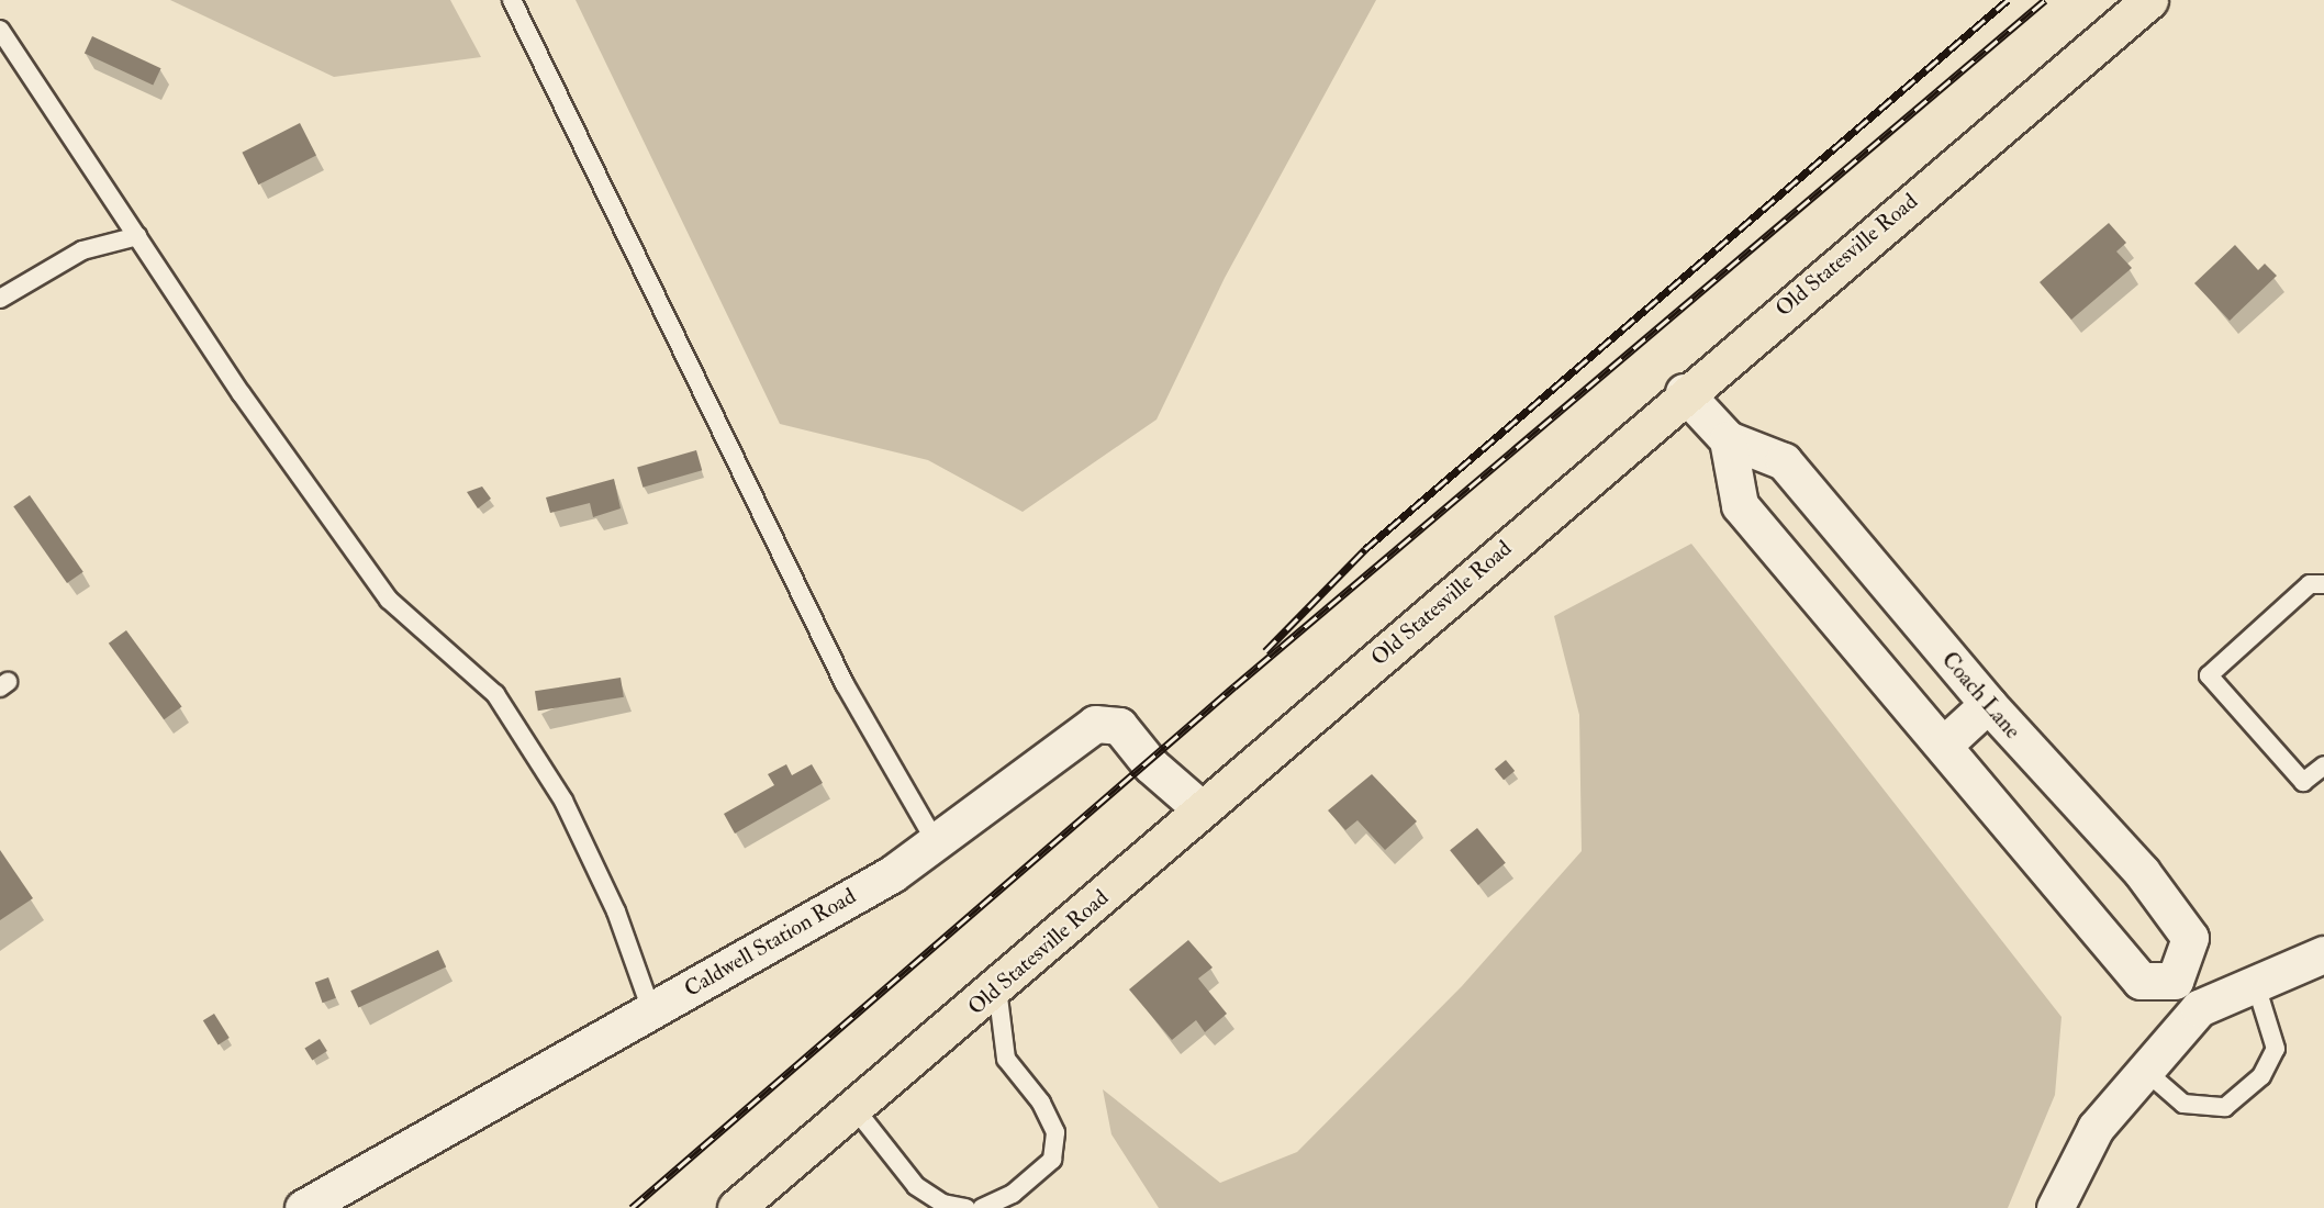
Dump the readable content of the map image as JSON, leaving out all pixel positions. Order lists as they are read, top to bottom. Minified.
{"streets":{"main road":["Old Statesville Road"],"street":["Coach Lane","Caldwell Station Road"]},"crossings":[["Old Statesville Road","Coach Lane"],["Old Statesville Road","Caldwell Station Road"]]}
